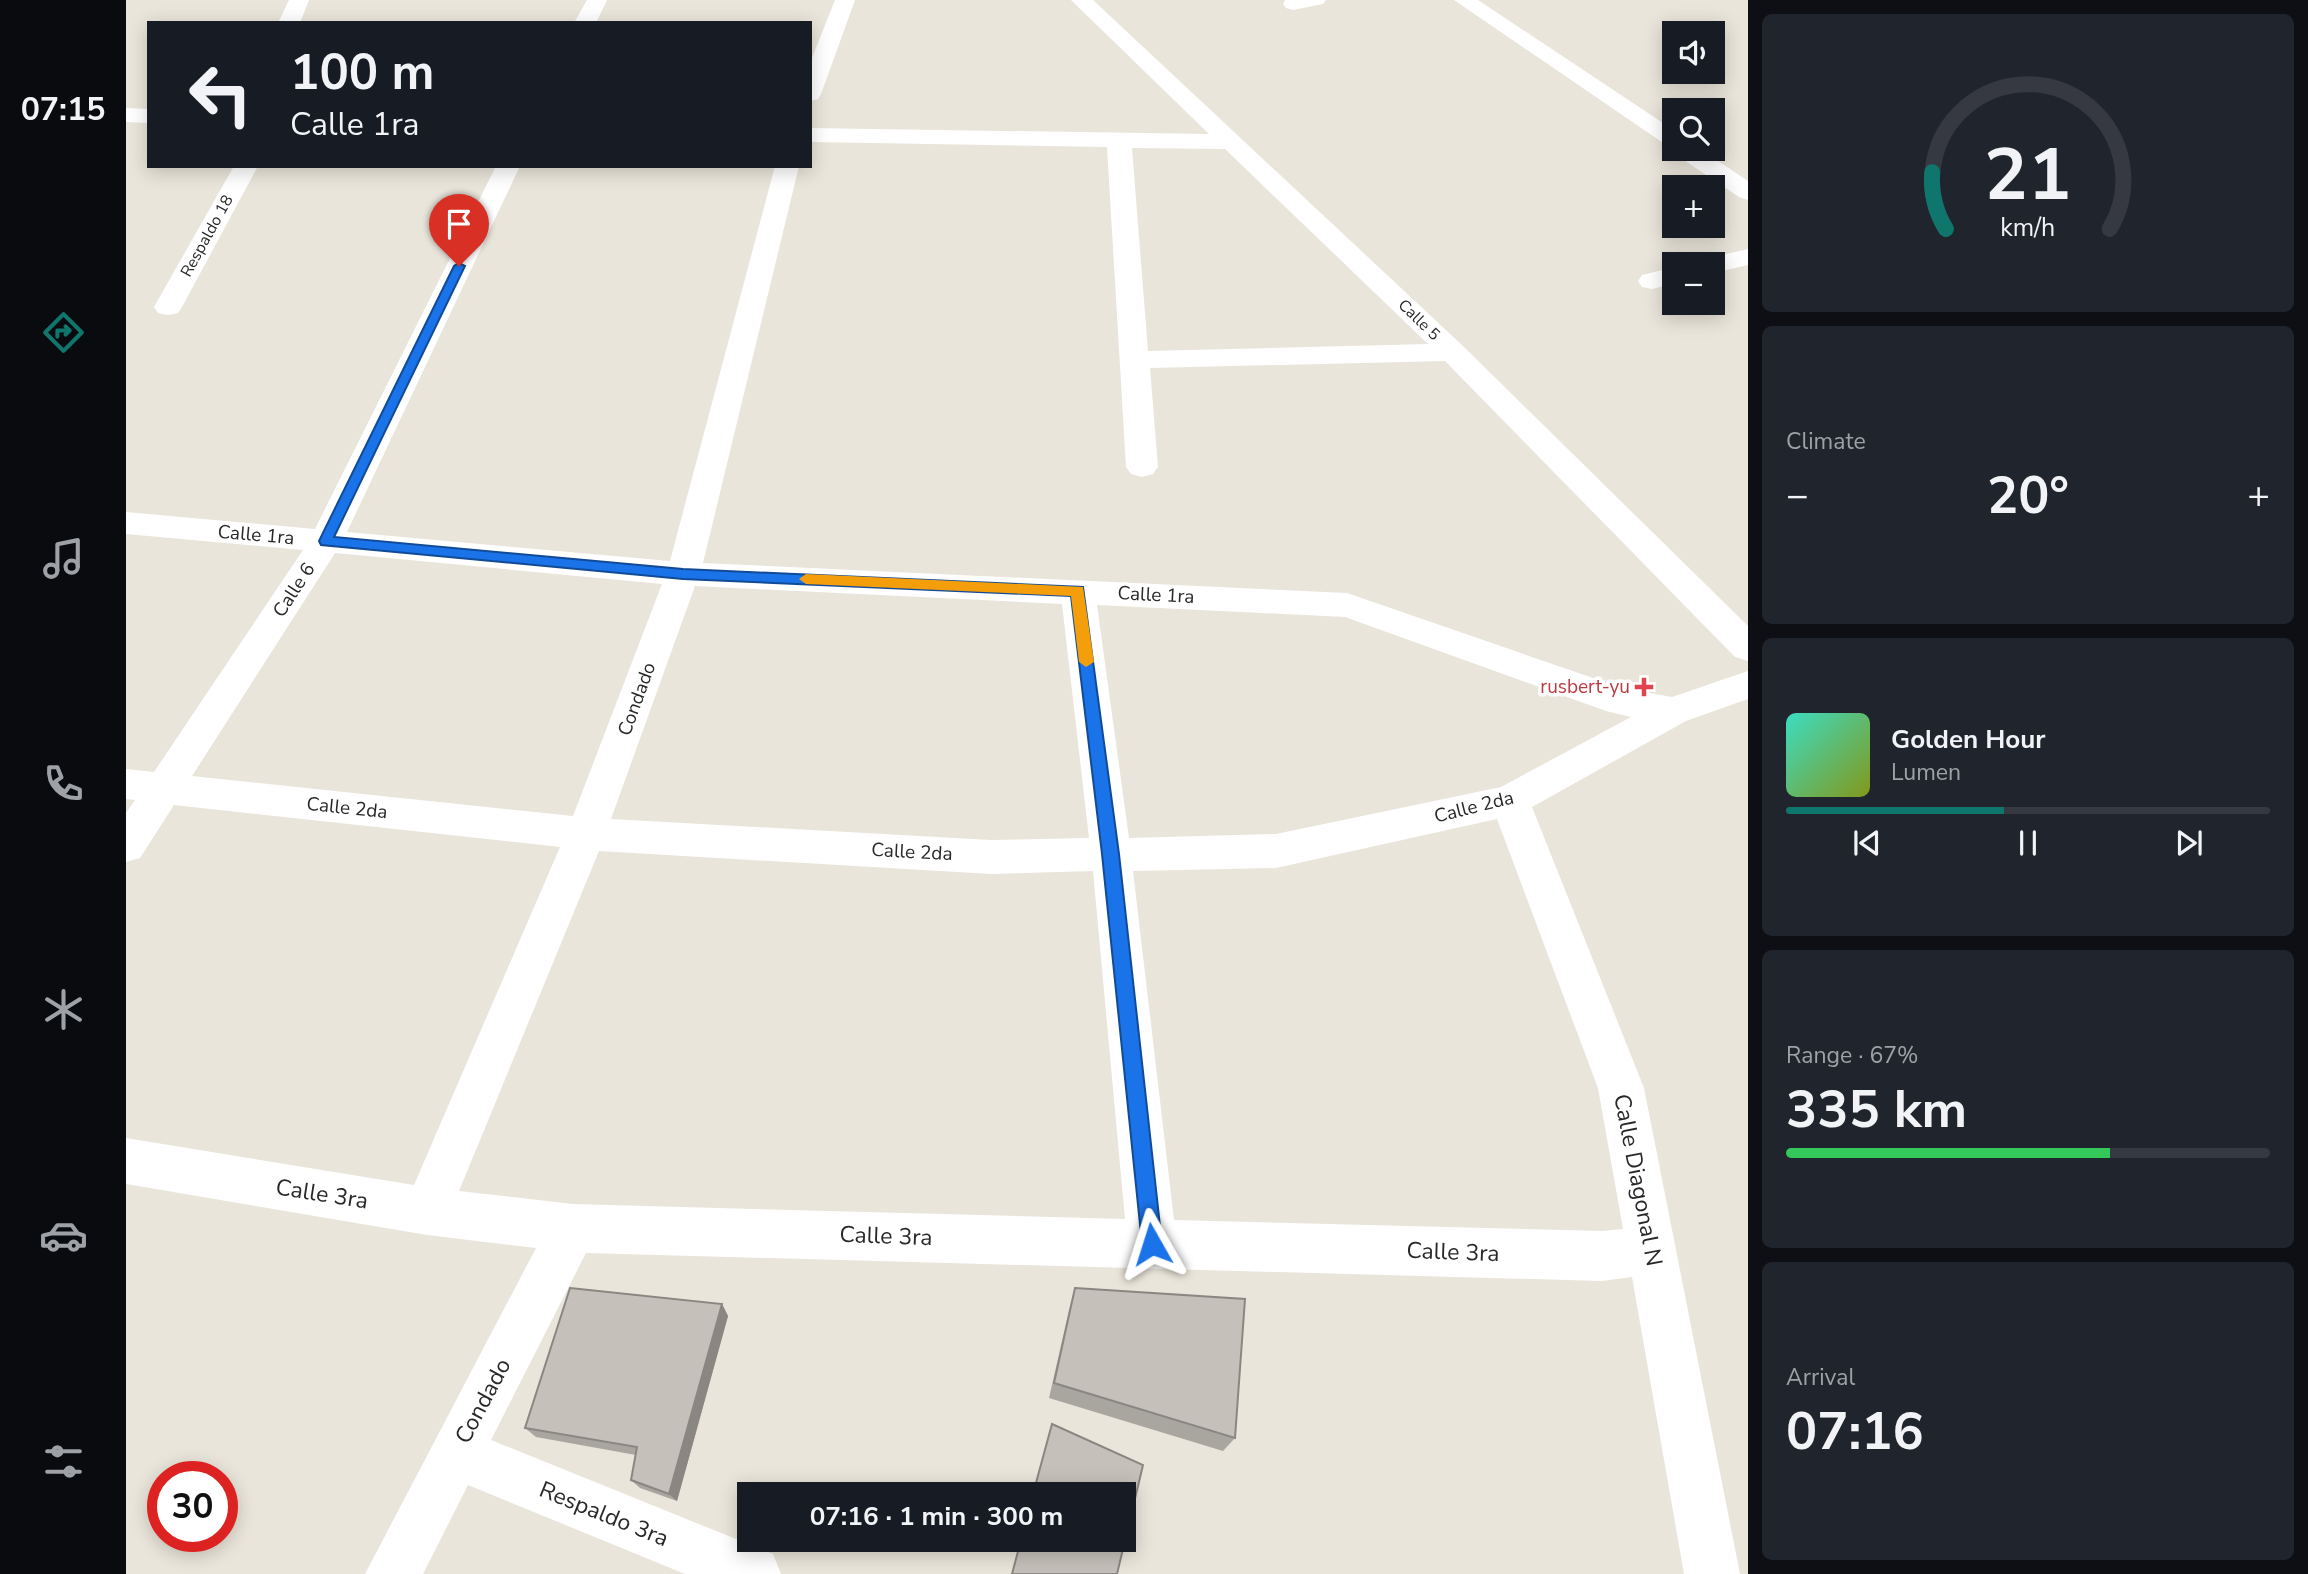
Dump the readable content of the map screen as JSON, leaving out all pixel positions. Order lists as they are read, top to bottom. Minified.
{"streets":{"street":["Respaldo 18","Calle 5","Calle 1ra","Calle 6","Condado","Calle 2da","Calle Diagonal N","Calle 3ra","Respaldo 3ra"]},"crossings":[["Calle 1ra","Calle 6"],["Calle 1ra","Condado"],["Calle 1ra","Calle 2da"],["Calle 6","Calle 2da"],["Condado","Calle 2da"],["Condado","Calle 3ra"],["Condado","Respaldo 3ra"],["Calle 2da","Calle Diagonal N"],["Calle Diagonal N","Calle 3ra"]],"places":{"health":["rusbert-yu"]},"page":{"tabs":"07:15","map_buttons":["+","−"],"turn":["100 m","Calle 1ra"],"tile":["Climate",["Range · 67%","335 km"],["Arrival","07:16"]],"heat":["−","20°","+"],"song":["Golden Hour","Lumen"],"limit":"30","trip":"07:16 · 1 min · 300 m","gauge":["21","km/h"]}}
